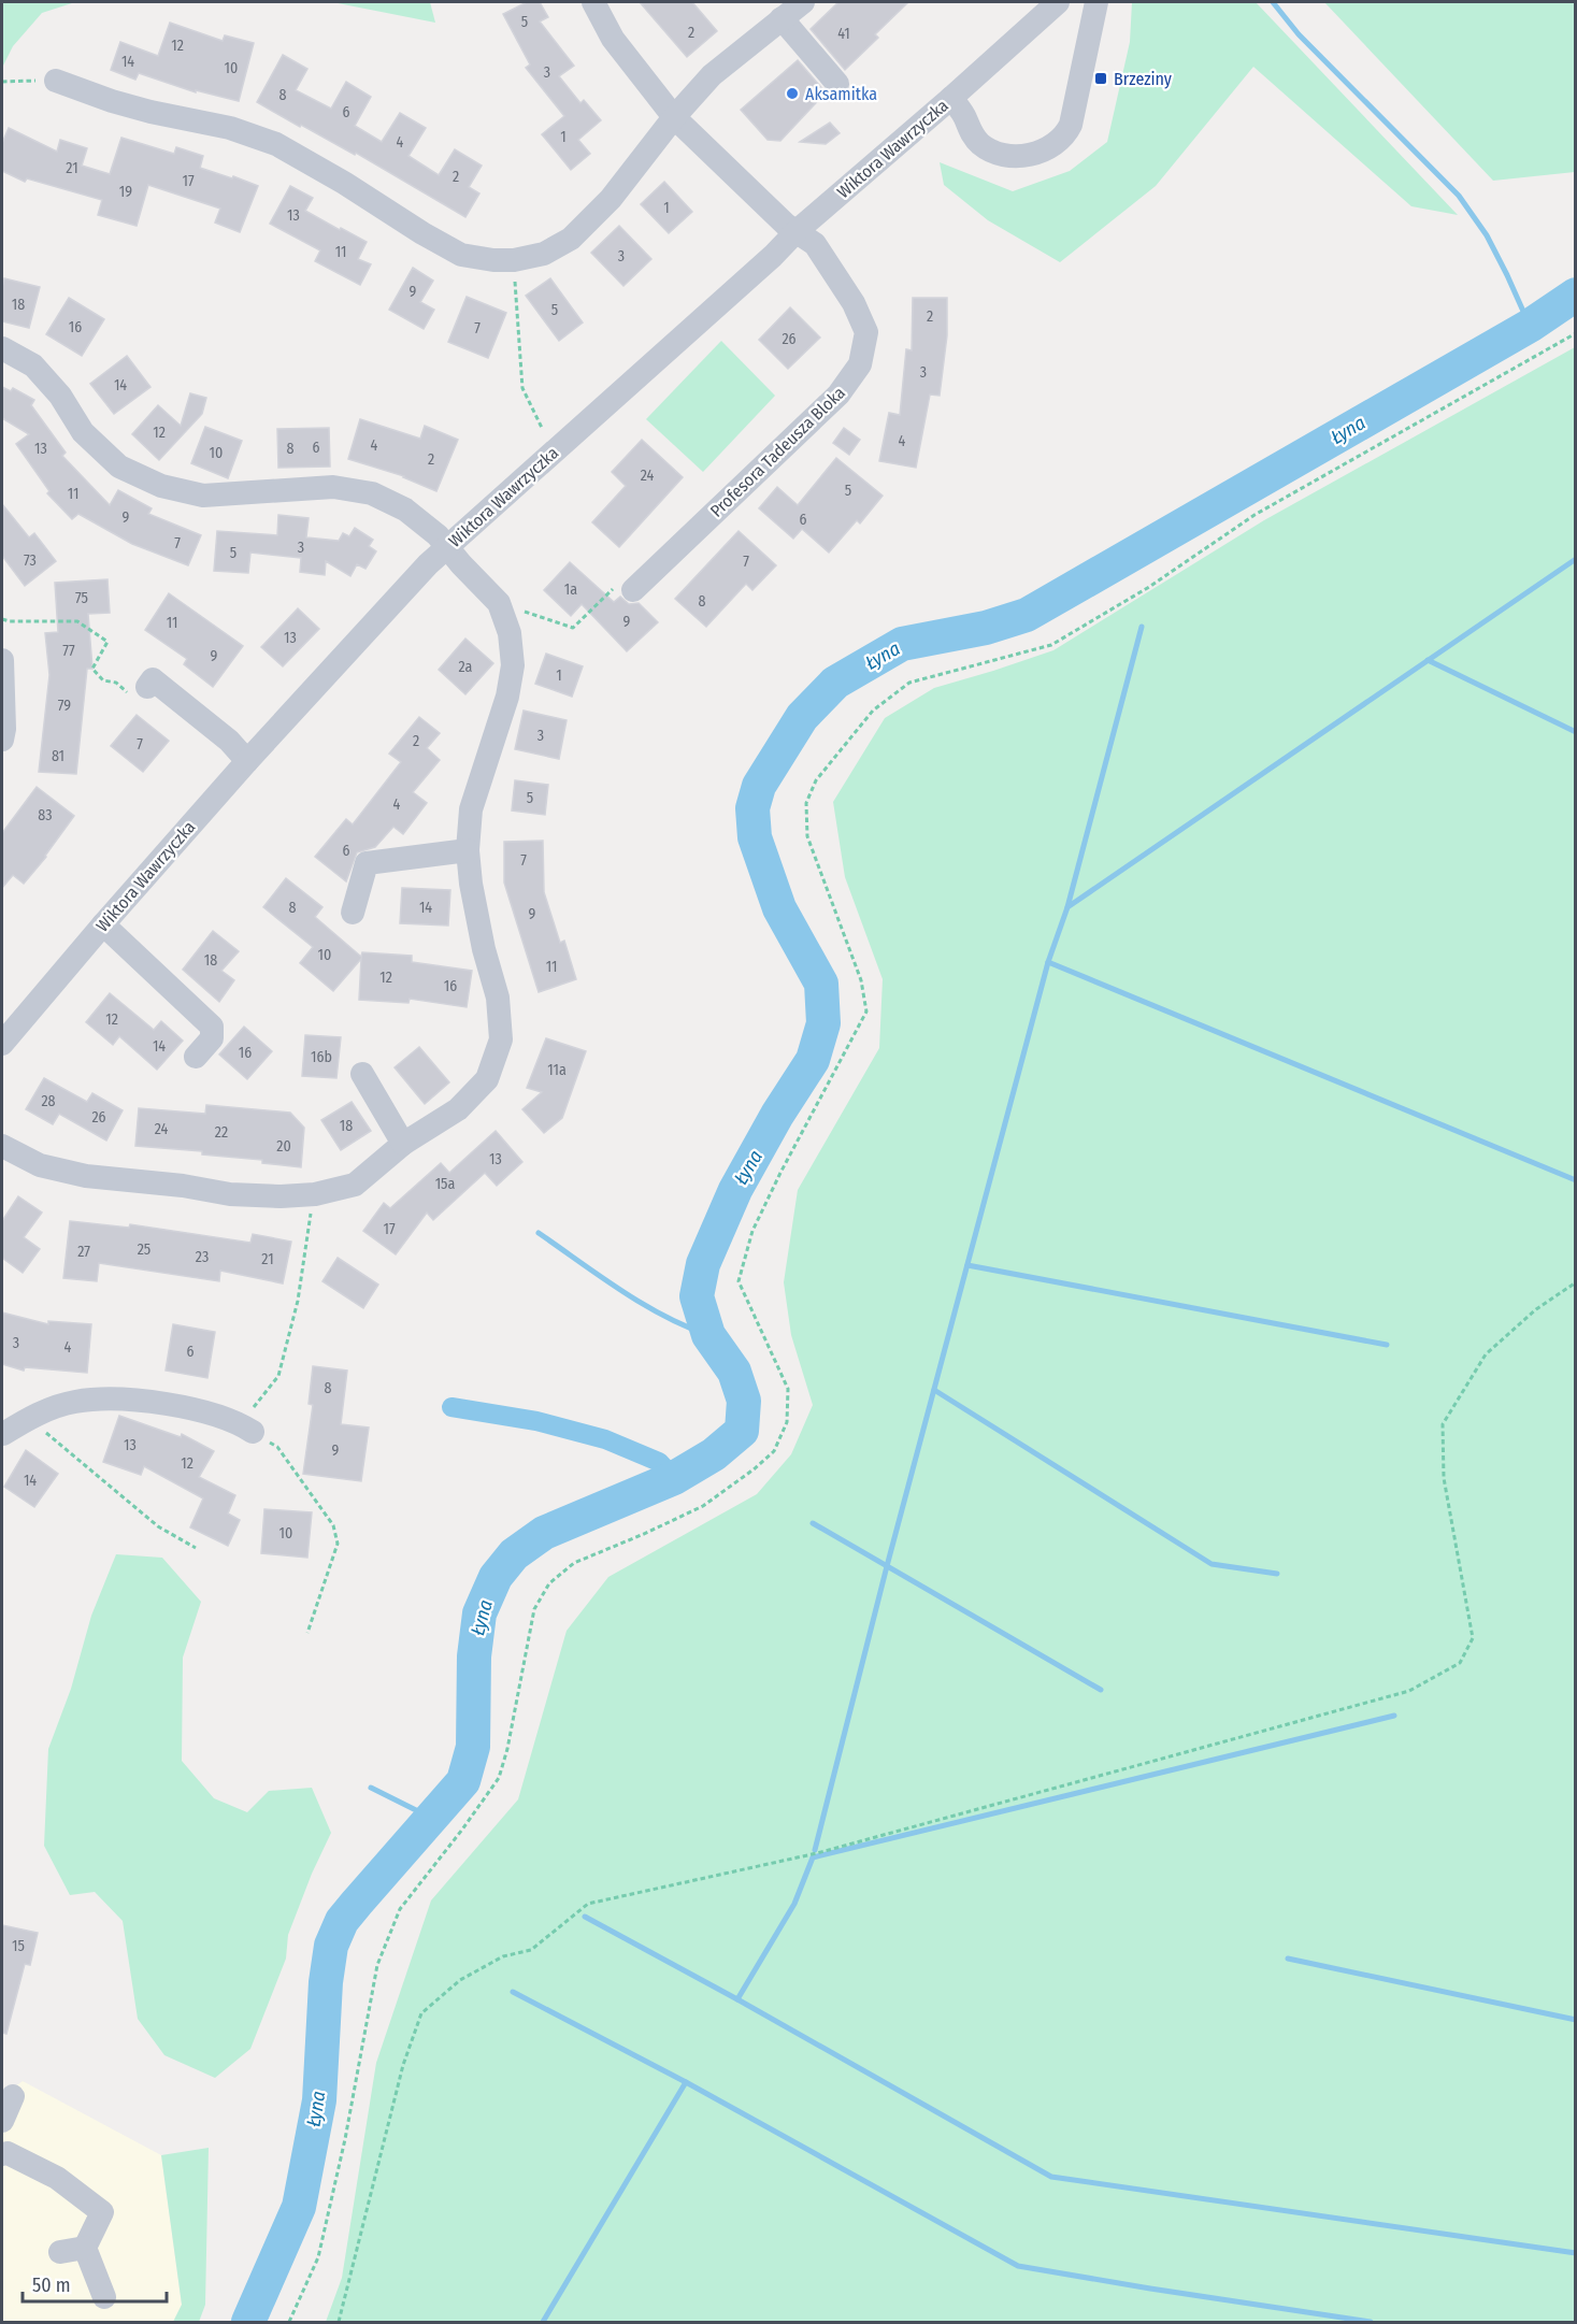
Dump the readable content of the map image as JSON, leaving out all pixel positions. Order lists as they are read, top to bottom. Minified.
{"streets":{"street":["Wiktora Wawrzyczka","Profesora Tadeusza Bloka"]},"crossings":[["Wiktora Wawrzyczka","Profesora Tadeusza Bloka"]],"water":["Łyna"],"places":{"transit":["Brzeziny"],"other":["Aksamitka"]},"house_numbers":["5","2","41","12","14","10","3","8","6","1","4","21","2","17","19","1","13","11","3","9","18","5","2","16","7","26","3","14","12","4","4","6","13","8","10","2","24","5","11","9","6","7","3","5","73","7","1a","75","8","9","11","13","77","9","2a","1","79","3","2","7","81","5","4","83","6","7","8","14","9","10","18","11","12","16","12","14","16","16b","11a","28","26","18","24","22","20","13","15a","17","25","27","23","21","3","4","6","8","13","9","12","14","10","15"],"scale_bar":"50 m"}
